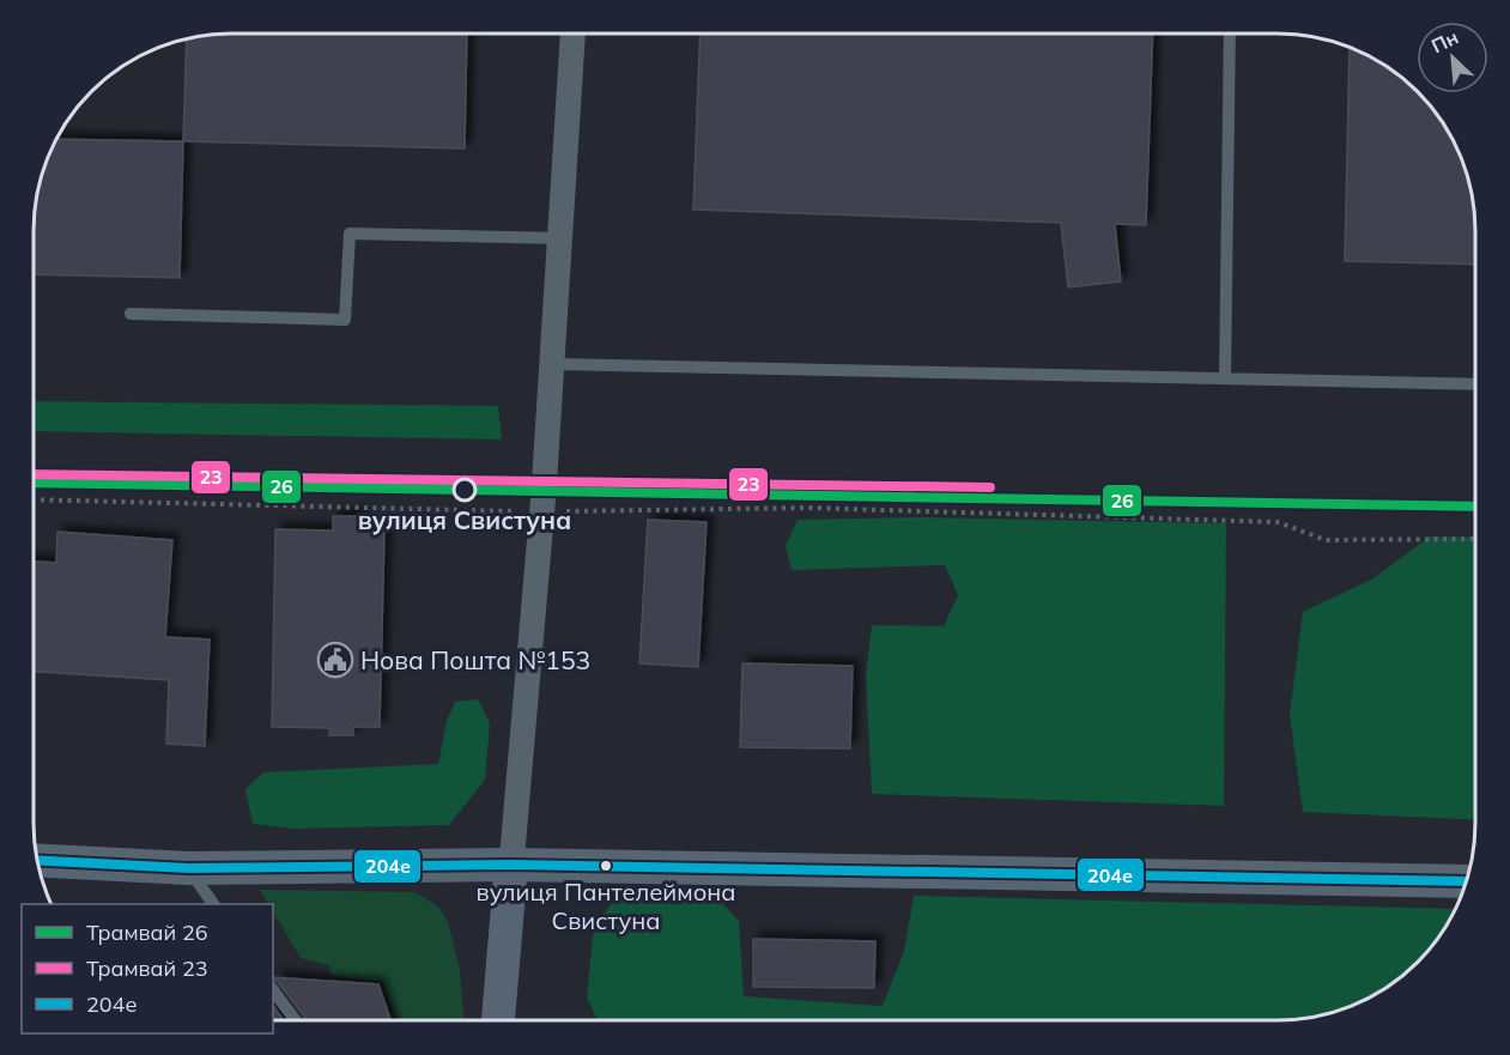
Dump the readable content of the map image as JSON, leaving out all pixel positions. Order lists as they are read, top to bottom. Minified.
{"places":{"other":["вулиця Свистуна","вулиця Пантелеймона Свистуна"],"public building":["Нова Пошта №153"]},"lines":["tram line 23","tram line 26","transit line 204е"],"legend":["Трамвай 26","Трамвай 23","204е"],"north":"top left"}
